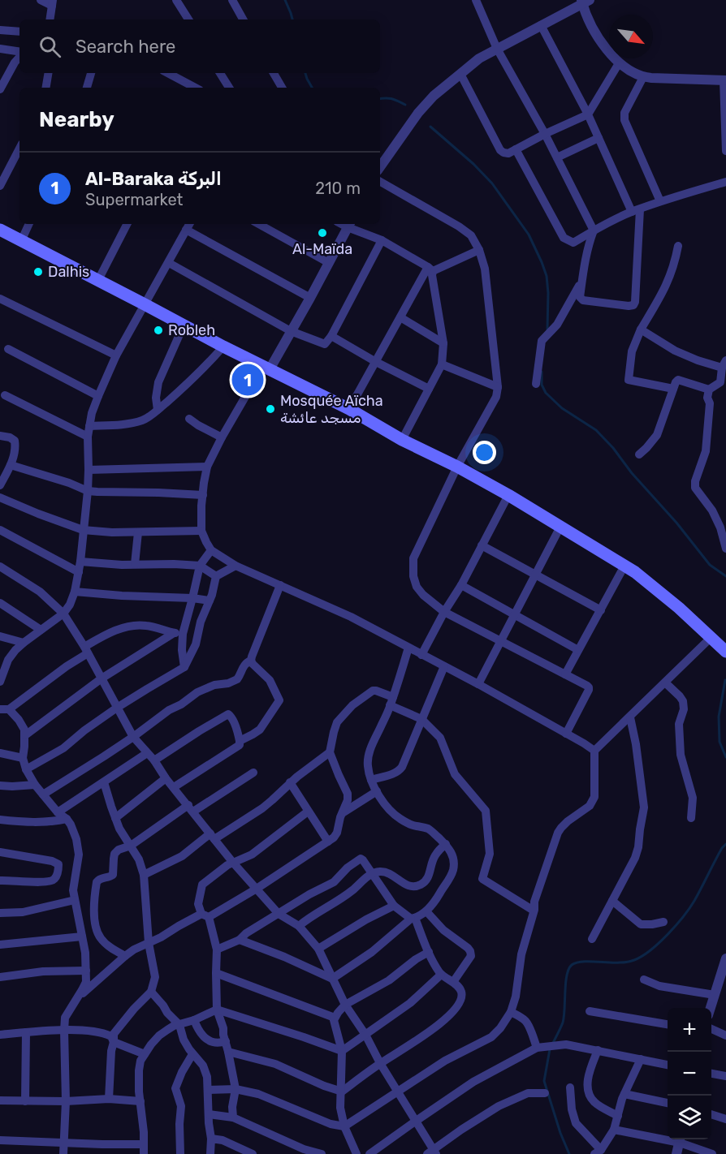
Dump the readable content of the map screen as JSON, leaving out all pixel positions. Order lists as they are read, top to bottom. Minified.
{"places":["Al-Maïda","Dalhis","Robleh","Mosquée Aïcha مسجد عائشة"],"north":"bottom right","page":{"search":"Search here","heading":"Nearby","list":[{"mark":"1","name":"Al-Baraka البركة","note":"Supermarket","value":"210 m"}],"pins":"1","map_buttons":["+","−"]}}
